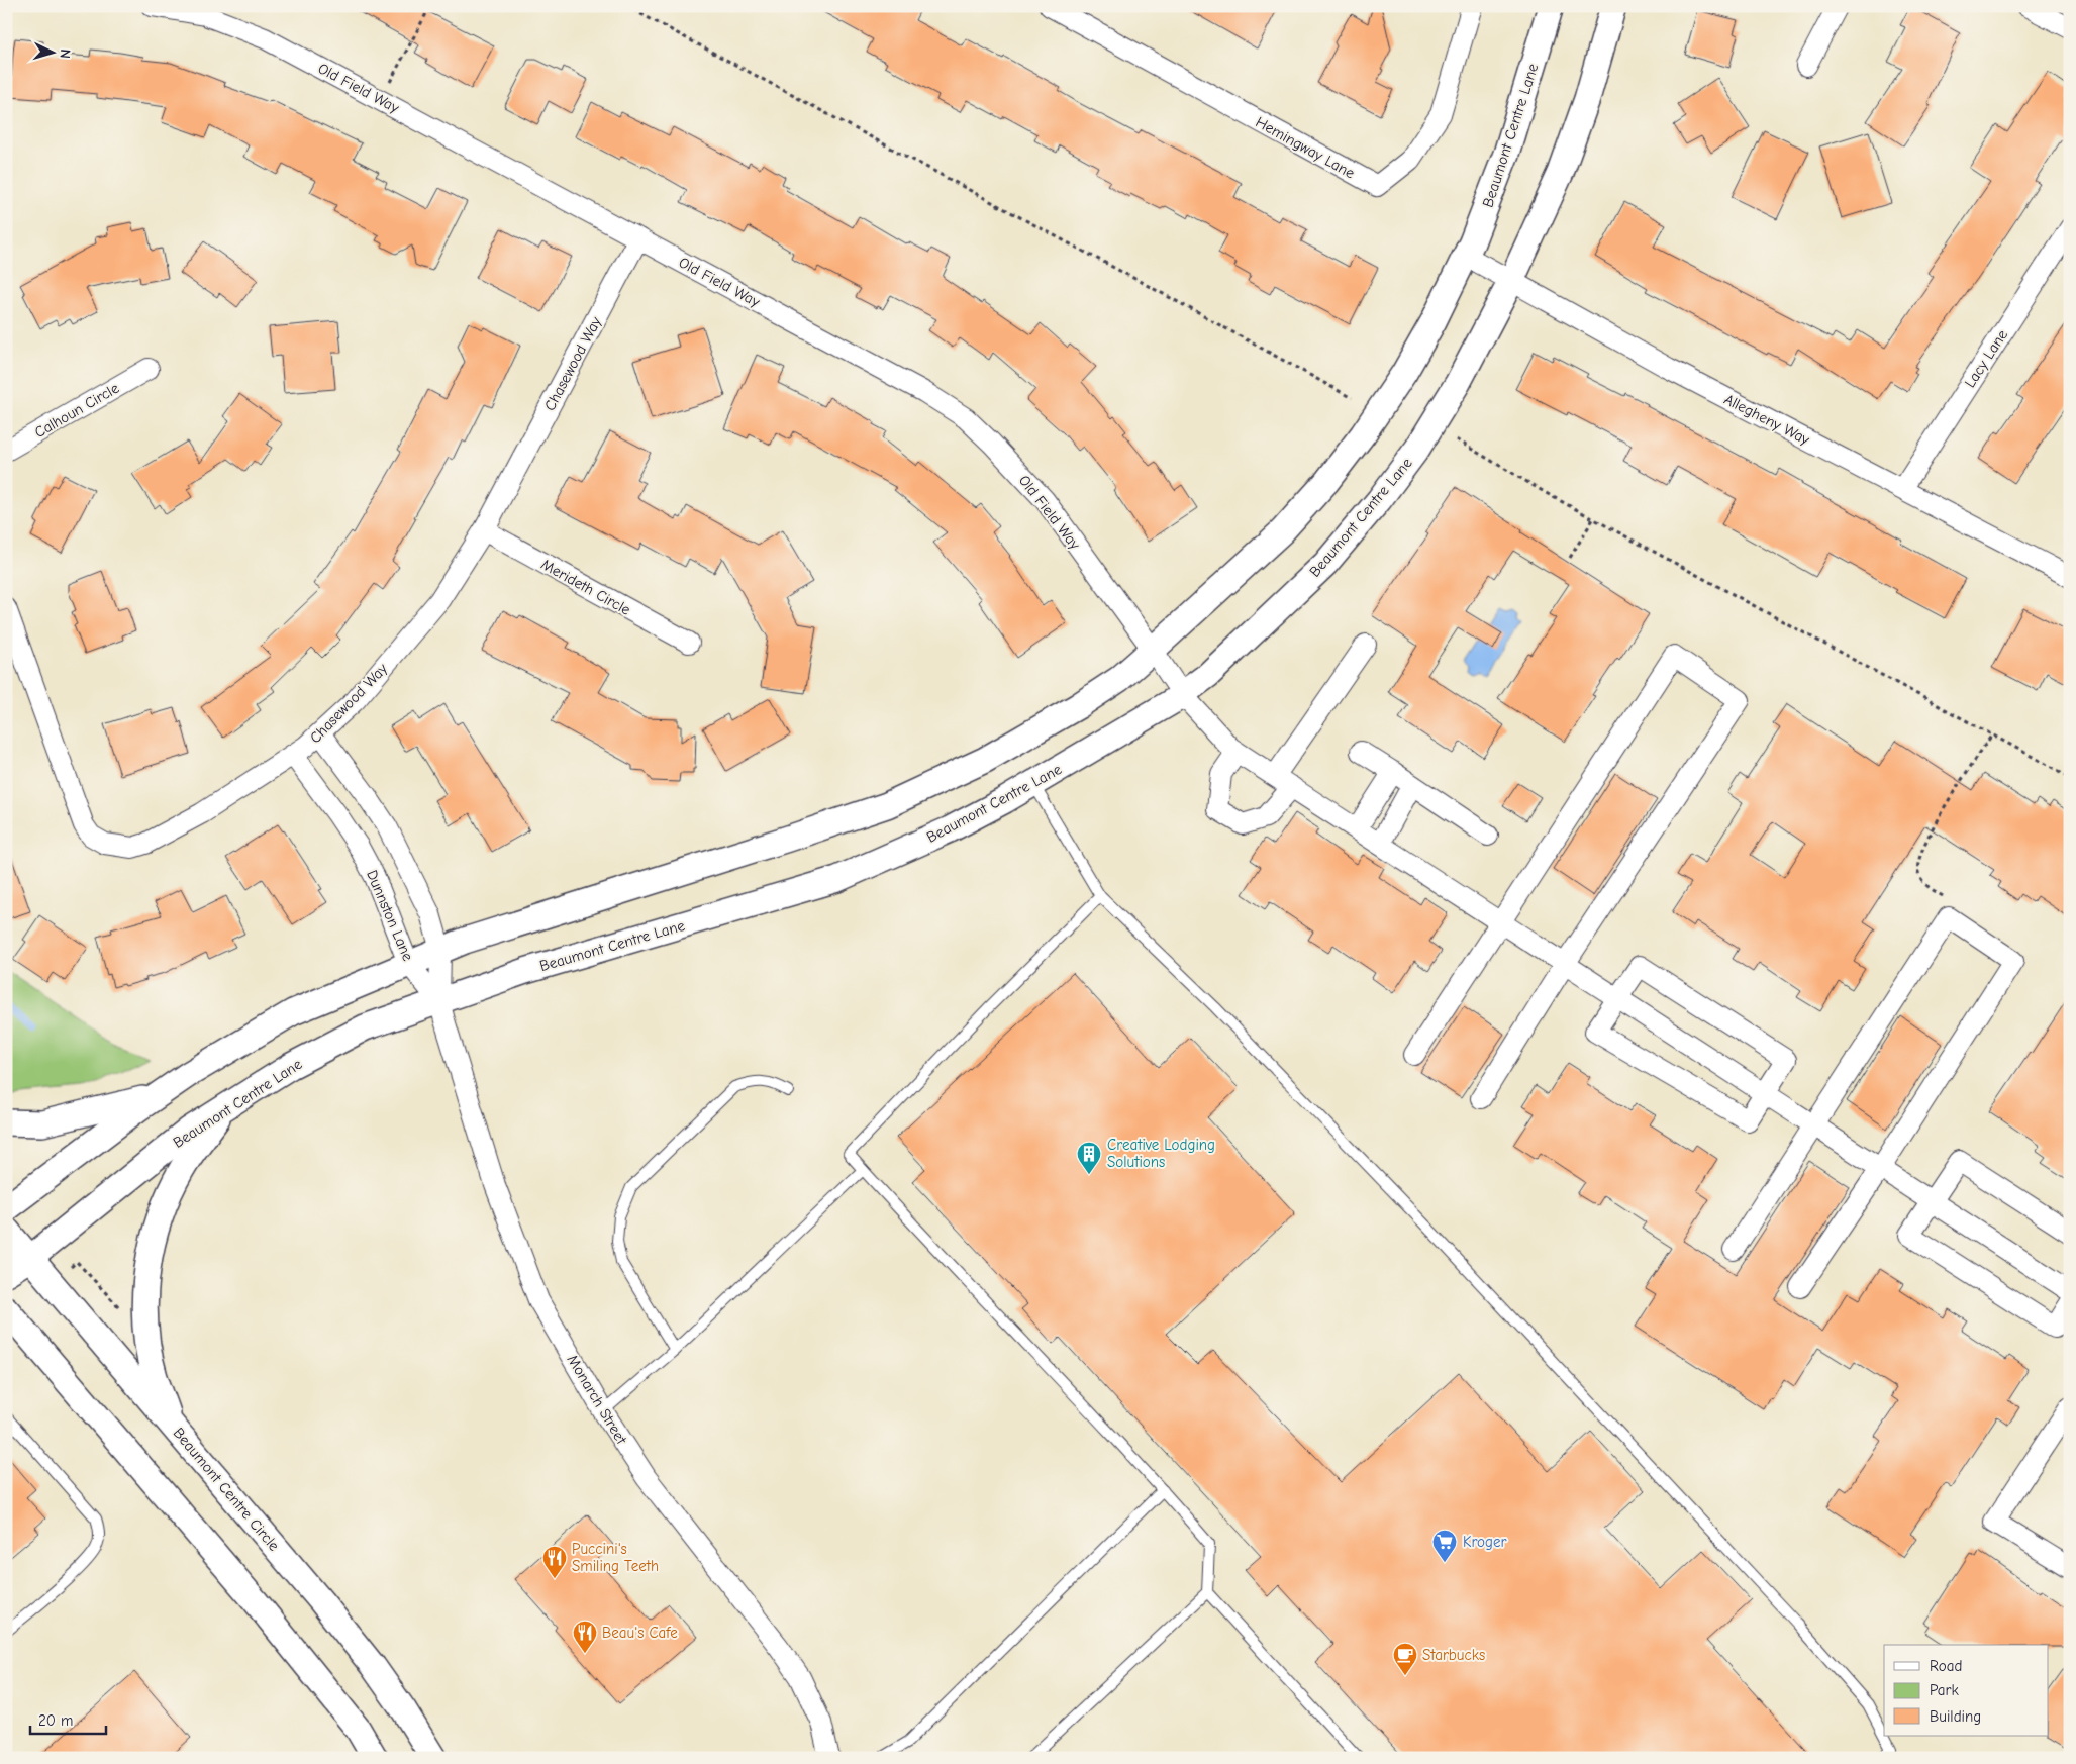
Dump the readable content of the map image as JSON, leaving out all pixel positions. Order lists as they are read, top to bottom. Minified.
{"streets":{"street":["Old Field Way","Beaumont Centre Lane","Hemingway Lane","Lacy Lane","Chasewood Way","Calhoun Circle","Allegheny Way","Merideth Circle","Dunnston Lane","Monarch Street","Beaumont Centre Circle"]},"crossings":[["Old Field Way","Beaumont Centre Lane"],["Old Field Way","Chasewood Way"],["Beaumont Centre Lane","Allegheny Way"],["Beaumont Centre Lane","Dunnston Lane"],["Beaumont Centre Lane","Monarch Street"],["Beaumont Centre Lane","Beaumont Centre Circle"],["Lacy Lane","Allegheny Way"],["Chasewood Way","Merideth Circle"],["Chasewood Way","Dunnston Lane"],["Dunnston Lane","Monarch Street"]],"places":{"building":["Creative Lodging Solutions"],"supermarket":["Kroger"],"restaurant":["Puccini's Smiling Teeth","Beau's Cafe"],"cafe":["Starbucks"]},"legend":["Road","Park","Building"],"scale_bar":"20 m","north":"right"}
